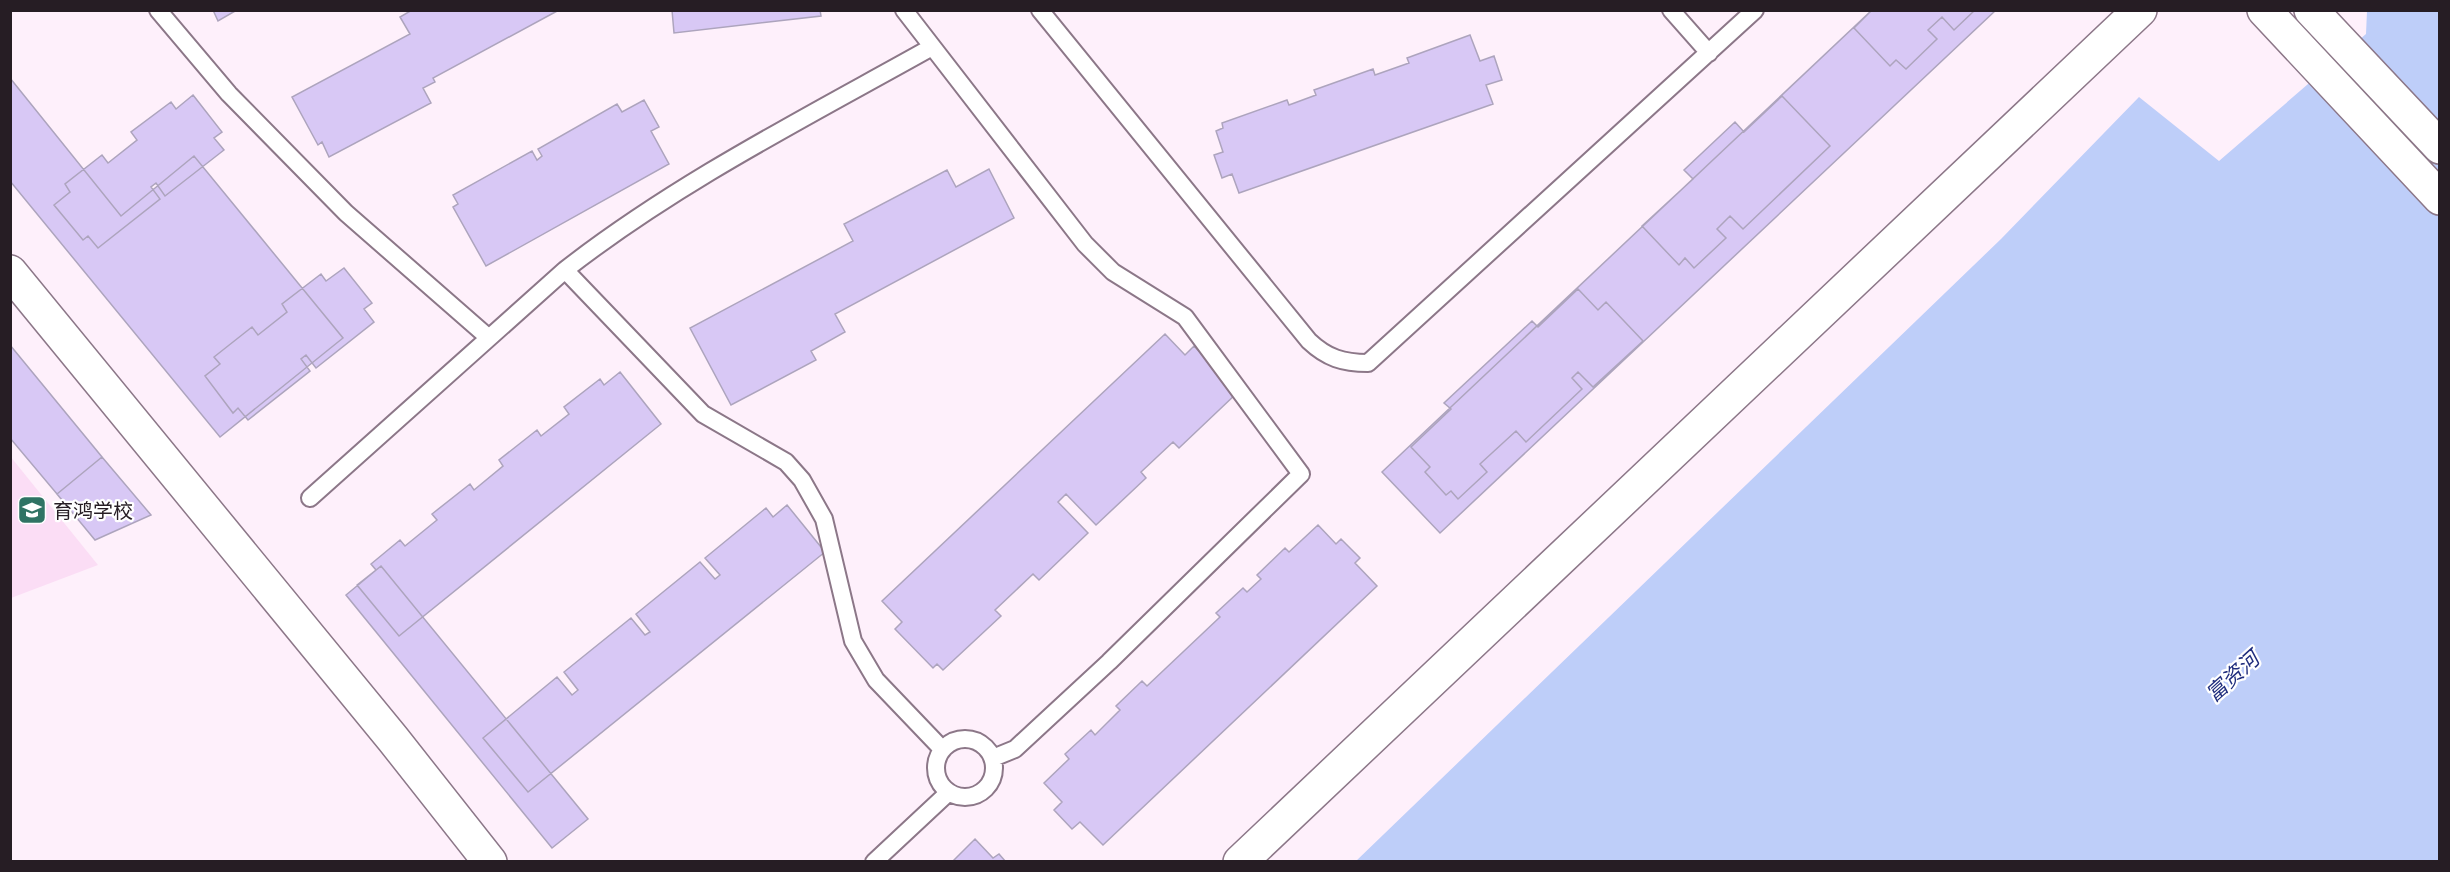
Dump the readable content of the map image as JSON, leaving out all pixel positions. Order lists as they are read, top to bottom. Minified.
{"water":["富资河"],"places":{"school or university":["育鸿学校"]}}
